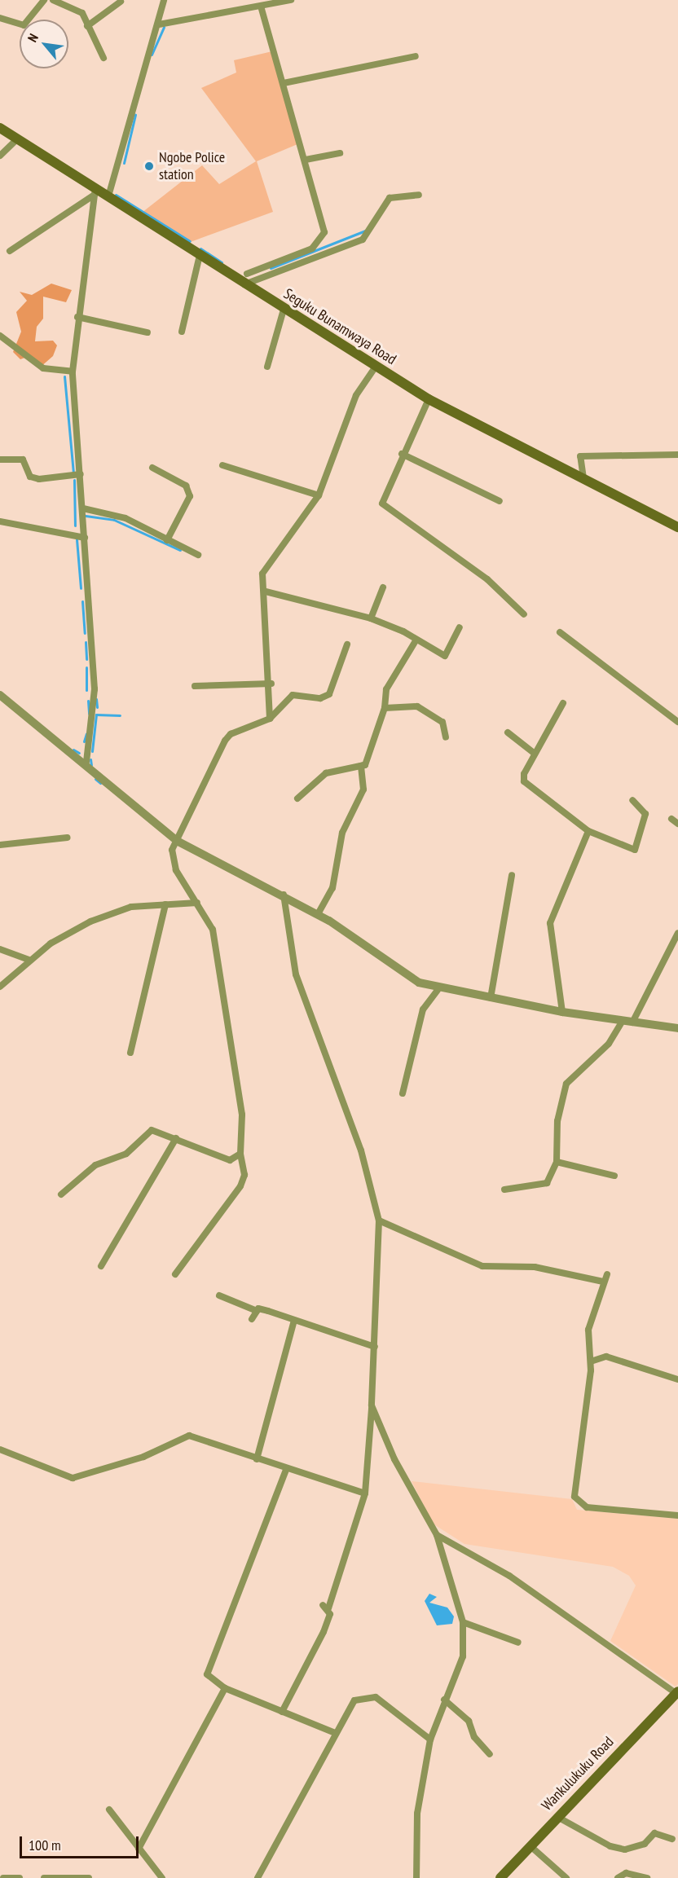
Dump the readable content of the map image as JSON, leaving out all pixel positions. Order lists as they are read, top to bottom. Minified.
{"streets":{"main road":["Seguku Bunamwaya Road","Wankulukuku Road"]},"places":["Ngobe Police station"],"scale_bar":"100 m","north":"top left"}
